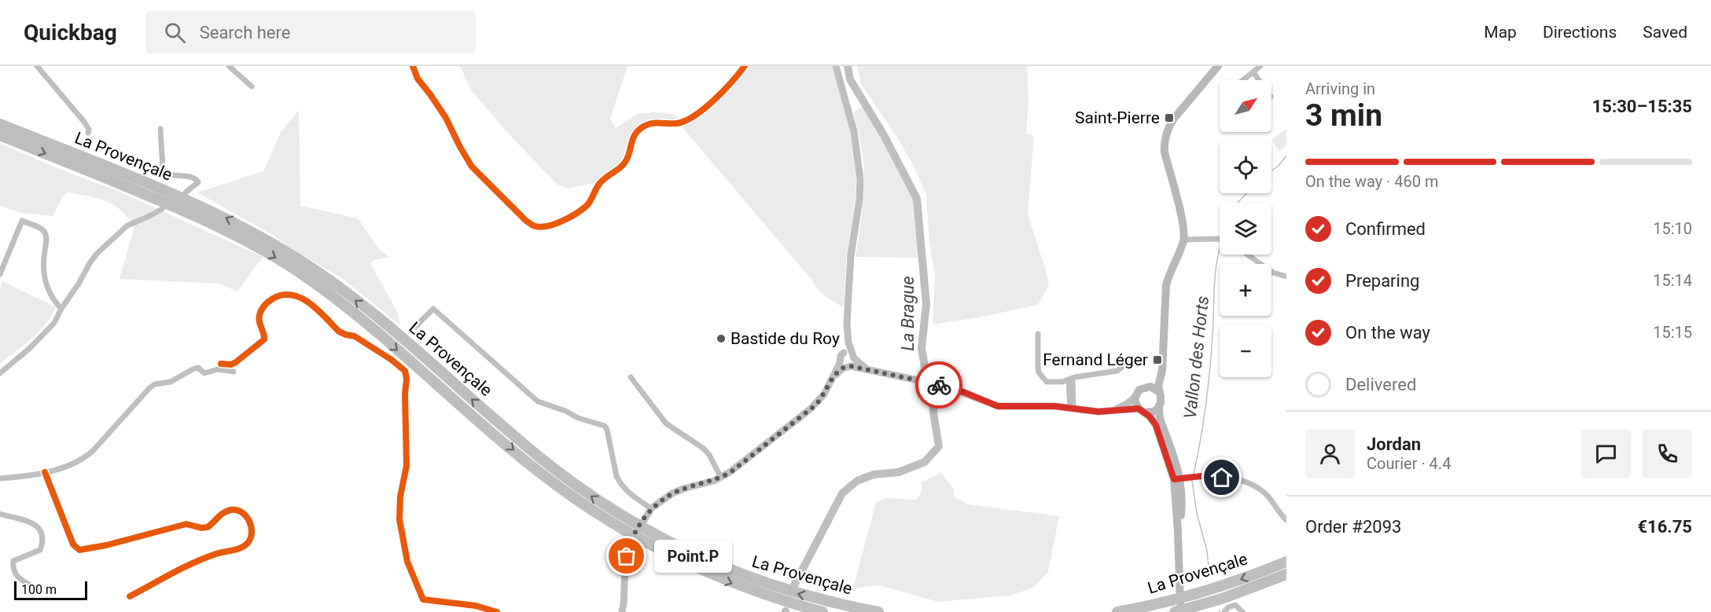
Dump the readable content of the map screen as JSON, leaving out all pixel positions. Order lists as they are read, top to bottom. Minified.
{"streets":{"highway":["La Provençale"]},"water":["La Brague","Vallon des Horts"],"places":{"transit":["Saint-Pierre","Fernand Léger"],"other":["Bastide du Roy","Point.P"]},"scale_bar":"100 m","north":"top right","page":{"header":"Quickbag","search":"Search here","nav":["Map","Directions","Saved"],"heading":["3 min","Arriving in","15:30–15:35"],"panel":["Jordan","Courier · 4.4","Order #2093","€16.75"],"map_buttons":["+","−"],"bar":"On the way · 460 m","list":[["Confirmed","15:10"],["Preparing","15:14"],["On the way","15:15"],"Delivered"],"bubble":"Point.P","scale":"100 m"}}
